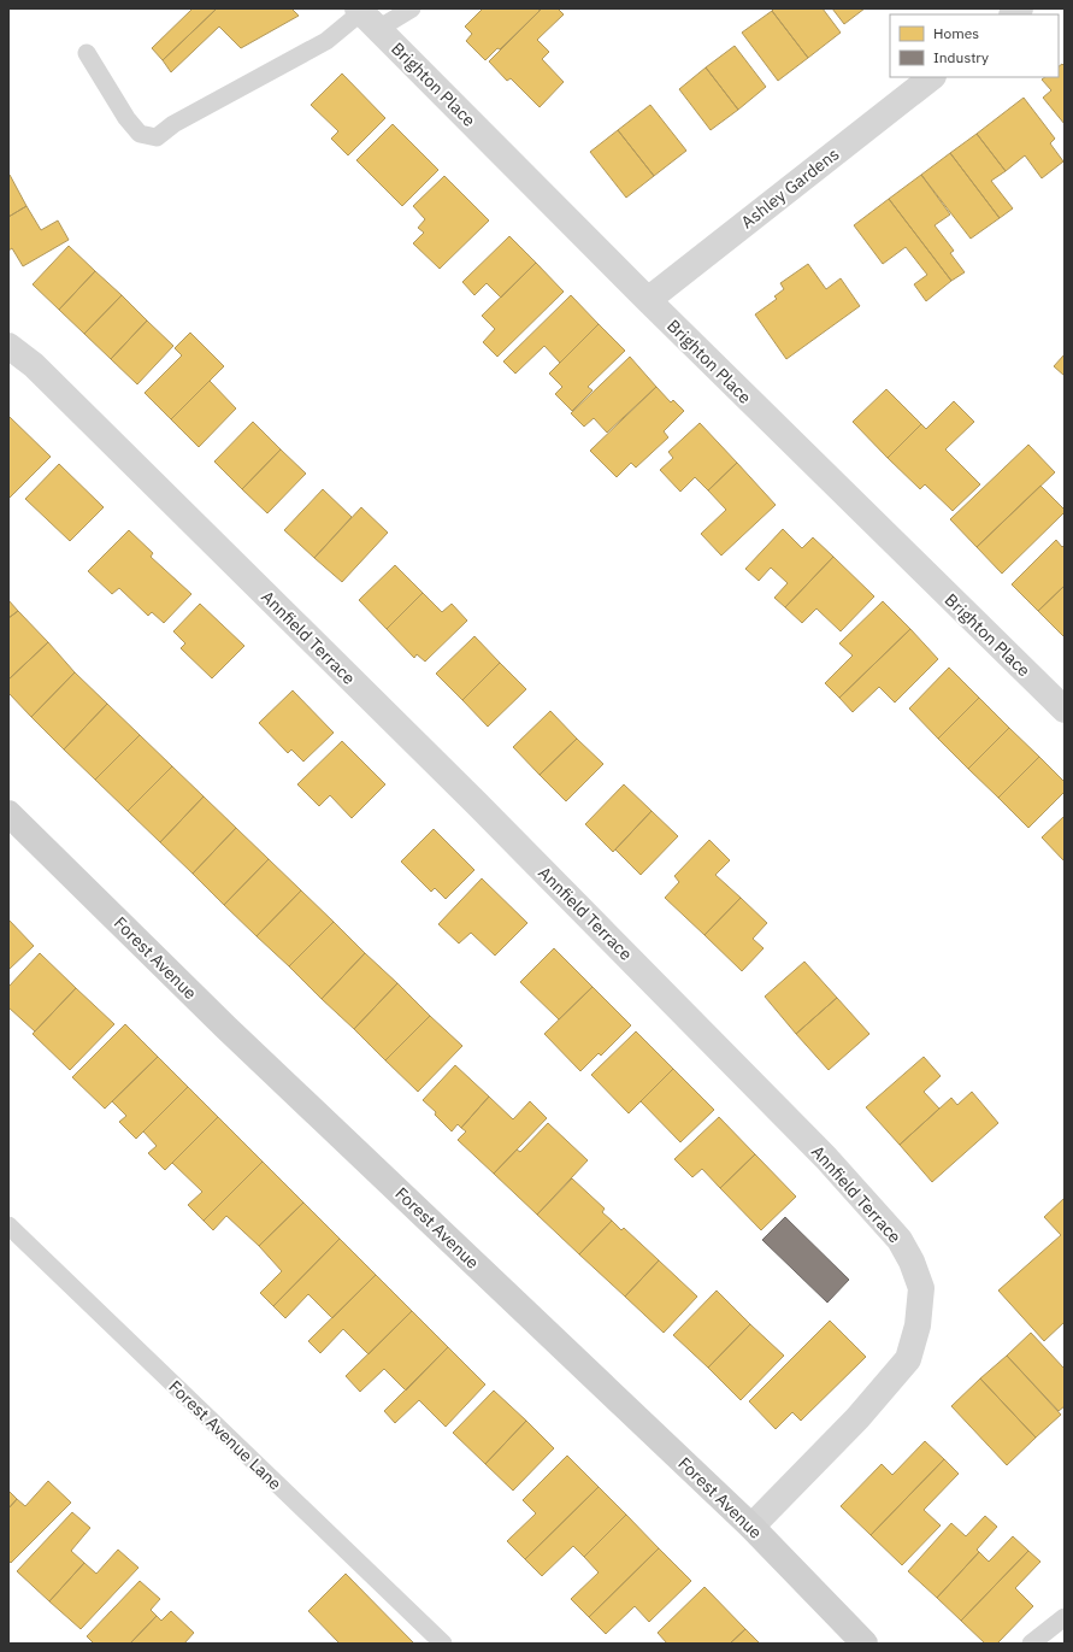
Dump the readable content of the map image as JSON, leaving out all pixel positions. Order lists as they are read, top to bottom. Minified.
{"streets":{"street":["Brighton Place","Ashley Gardens","Annfield Terrace","Forest Avenue"],"lane":["Forest Avenue Lane"]},"crossings":[["Brighton Place","Ashley Gardens"],["Annfield Terrace","Forest Avenue"]],"legend":["Homes","Industry"]}
